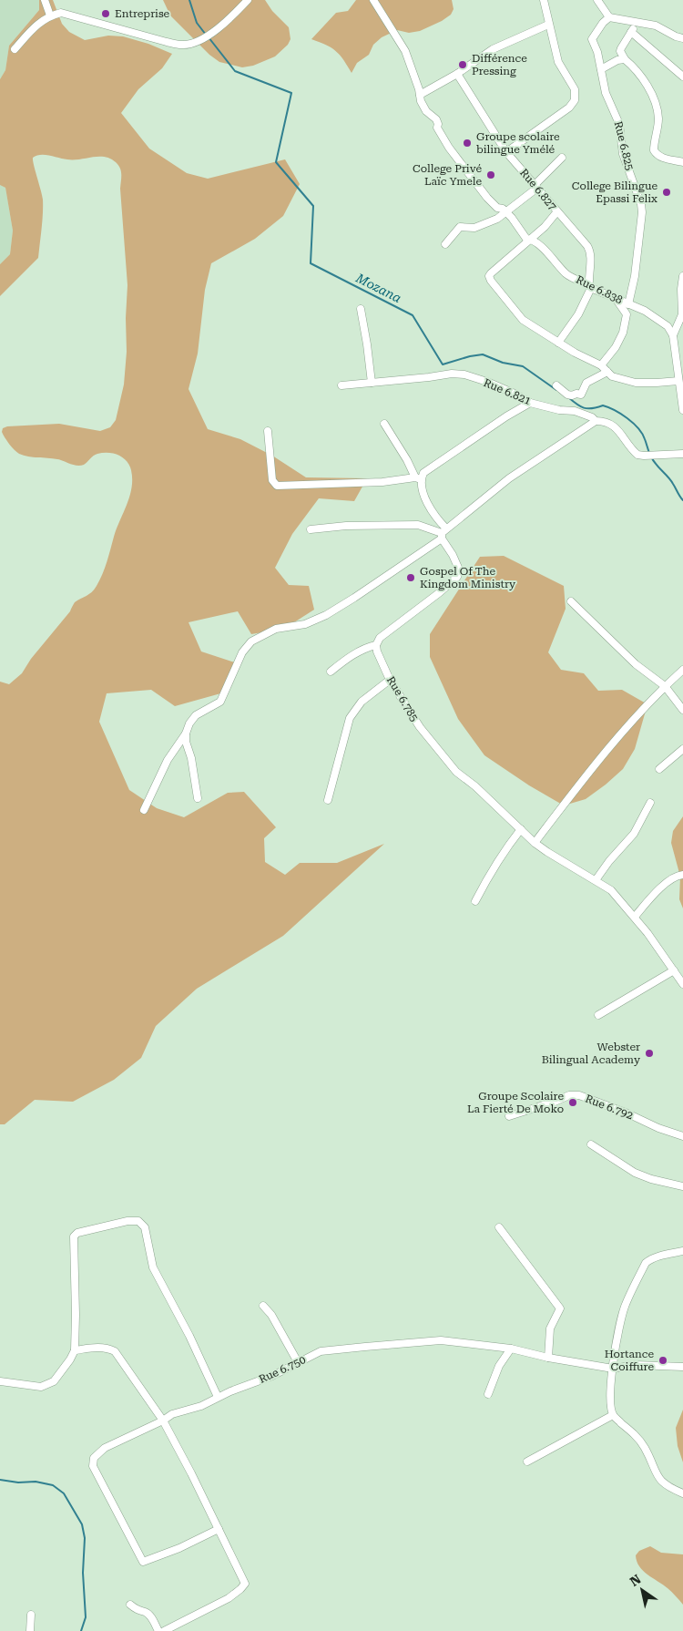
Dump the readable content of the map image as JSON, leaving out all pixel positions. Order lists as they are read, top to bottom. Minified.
{"streets":{"street":["Rue 6.825","Rue 6.827","Rue 6.838","Rue 6.821","Rue 6.785","Rue 6.792","Rue 6.750"]},"crossings":[["Rue 6.825","Rue 6.838"],["Rue 6.827","Rue 6.838"]],"water":["Mozana"],"places":["Entreprise","Différence Pressing","Groupe scolaire bilingue Ymélé","College Privé Laïc Ymele","College Bilingue Epassi Felix","Gospel Of The Kingdom Ministry","Webster Bilingual Academy","Groupe Scolaire La Fierté De Moko","Hortance Coiffure"],"north":"top left"}
